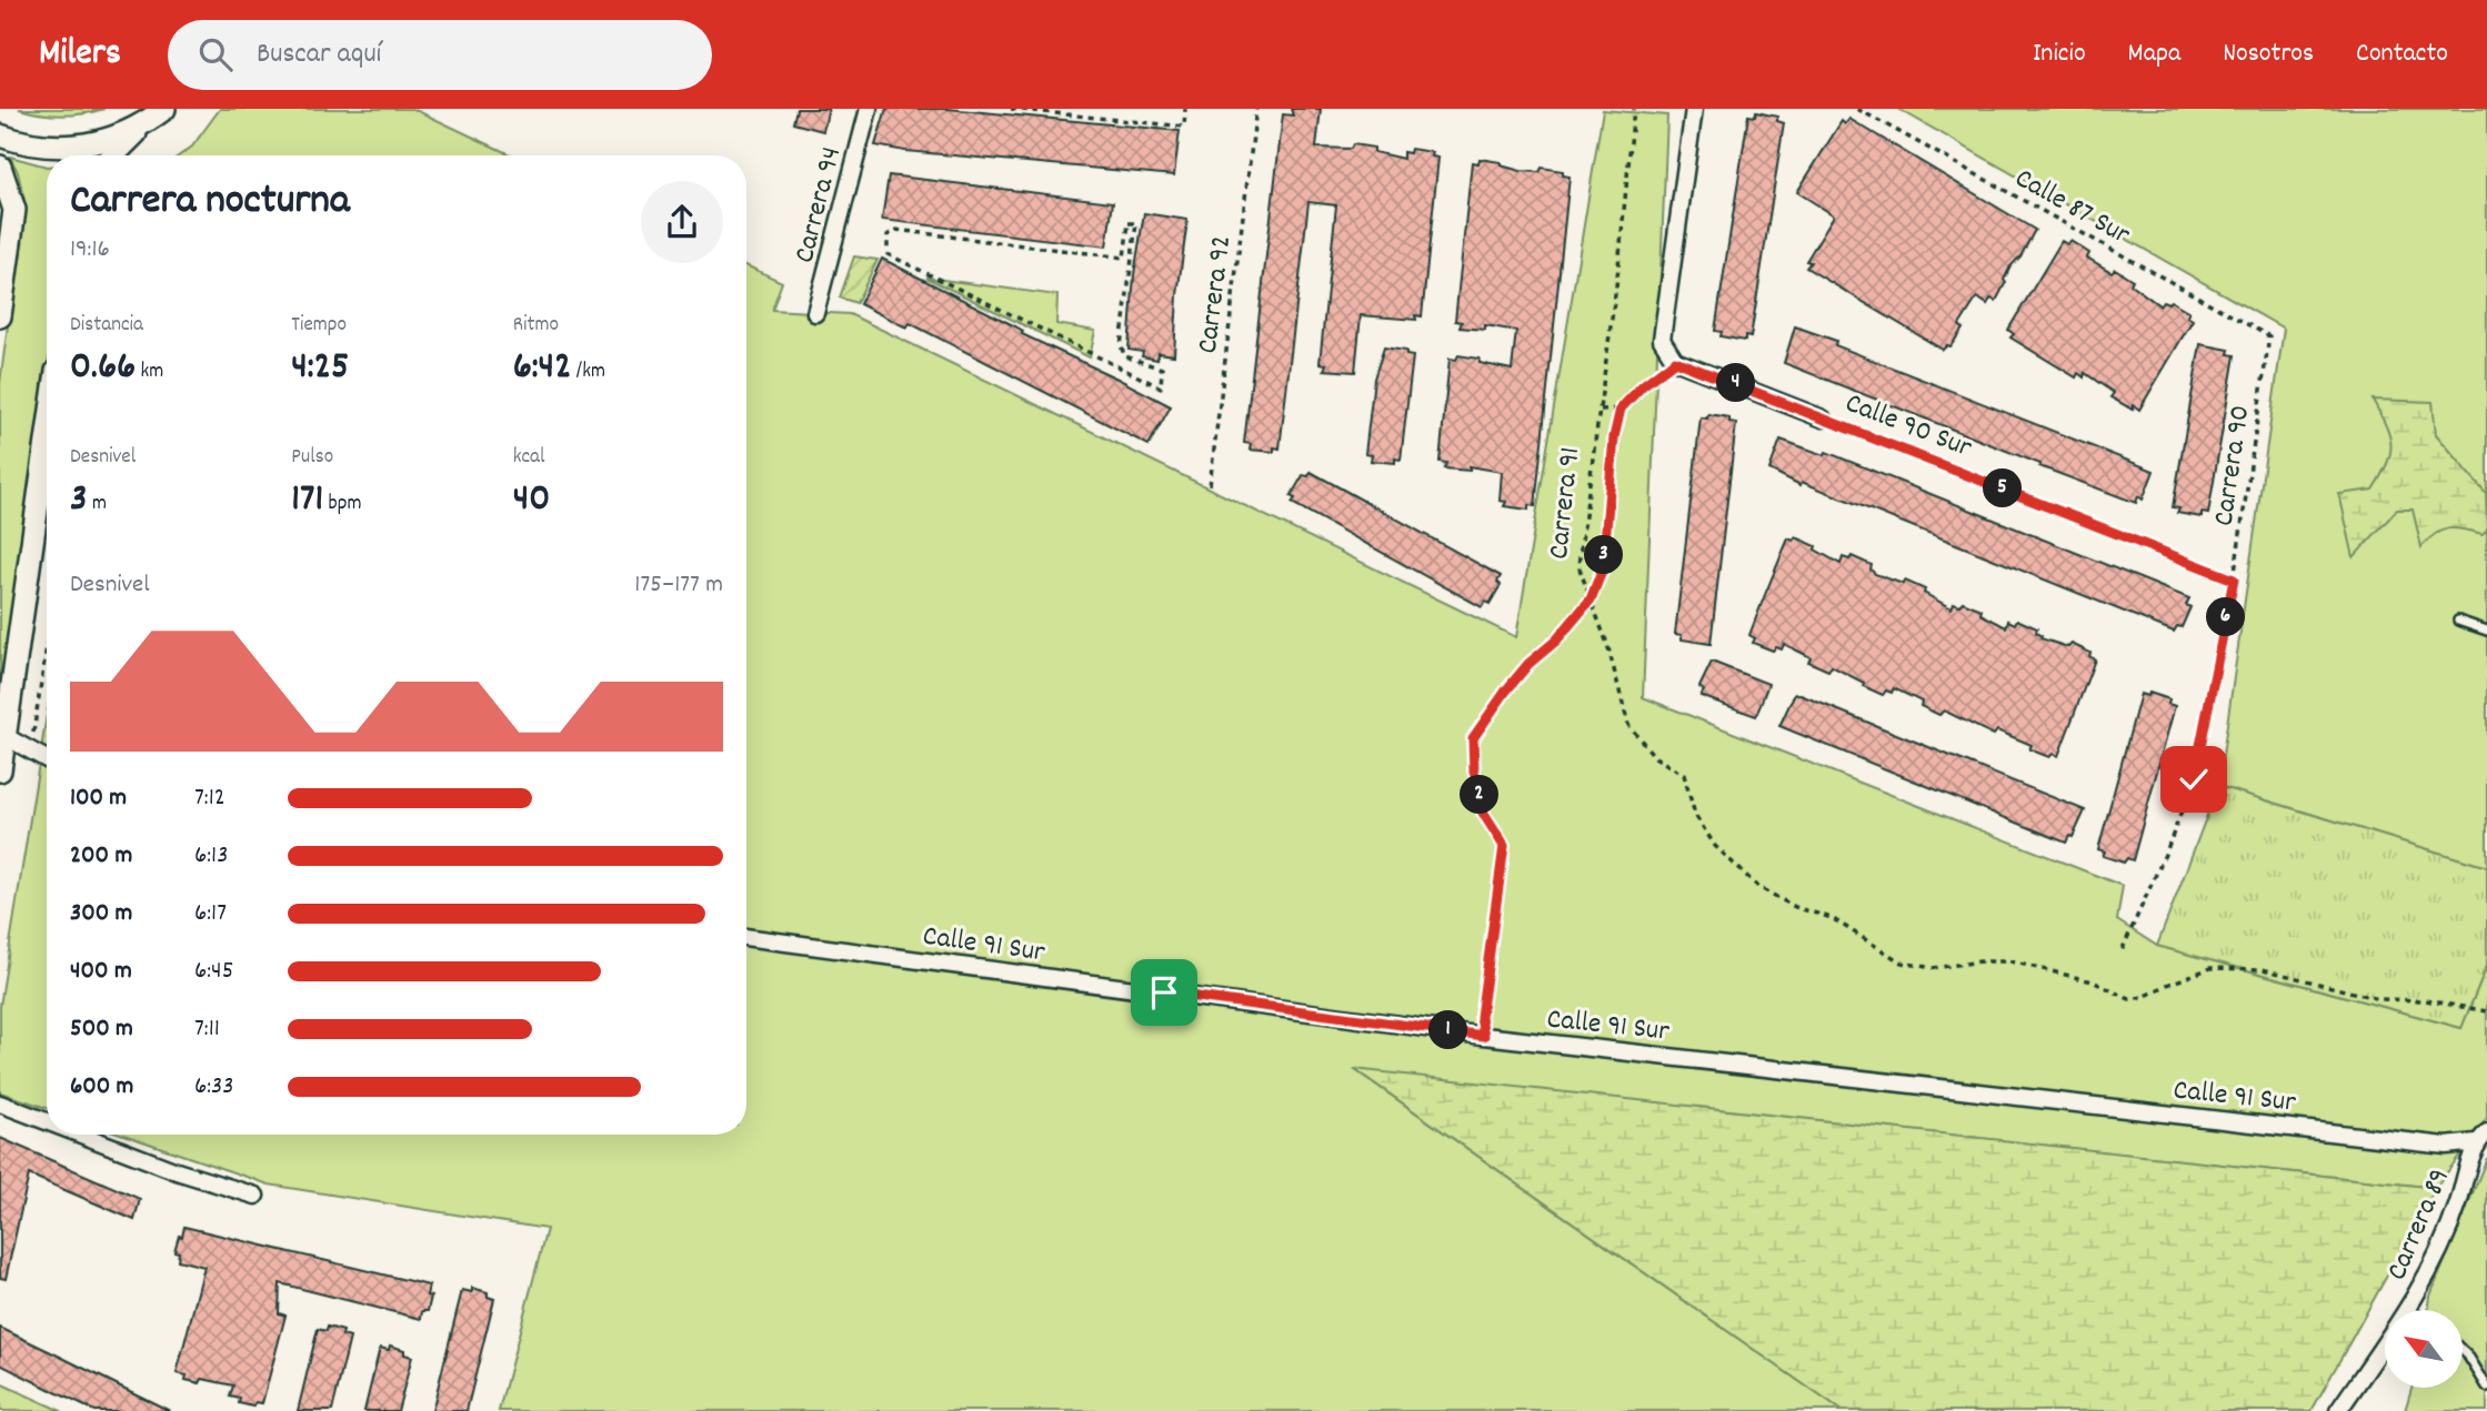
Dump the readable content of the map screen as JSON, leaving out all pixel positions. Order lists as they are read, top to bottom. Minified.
{"streets":{"street":["Carrera 94","Calle 90 Sur","Calle 91 Sur","Carrera 89"],"path":["Calle 87 Sur","Carrera 92","Carrera 90","Carrera 91"]},"crossings":[["Calle 87 Sur","Carrera 90"],["Calle 90 Sur","Carrera 90"],["Carrera 91","Calle 91 Sur"],["Calle 91 Sur","Carrera 89"]],"north":"top left","page":{"header":"Milers","search":"Buscar aquí","nav":["Inicio","Mapa","Nosotros","Contacto"],"heading":["Carrera nocturna","19:16"],"stats":[["Distancia","0.66 km"],["Tiempo","4:25"],["Ritmo","6:42 /km"],["Desnivel","3 m"],["Pulso","171 bpm"],["kcal","40"]],"pins":["4","5","3","6","2","1"],"chart":["Desnivel","175–177 m"],"list":[{"name":"100 m","note":"7:12"},{"name":"200 m","note":"6:13"},{"name":"300 m","note":"6:17"},{"name":"400 m","note":"6:45"},{"name":"500 m","note":"7:11"},{"name":"600 m","note":"6:33"}]}}
